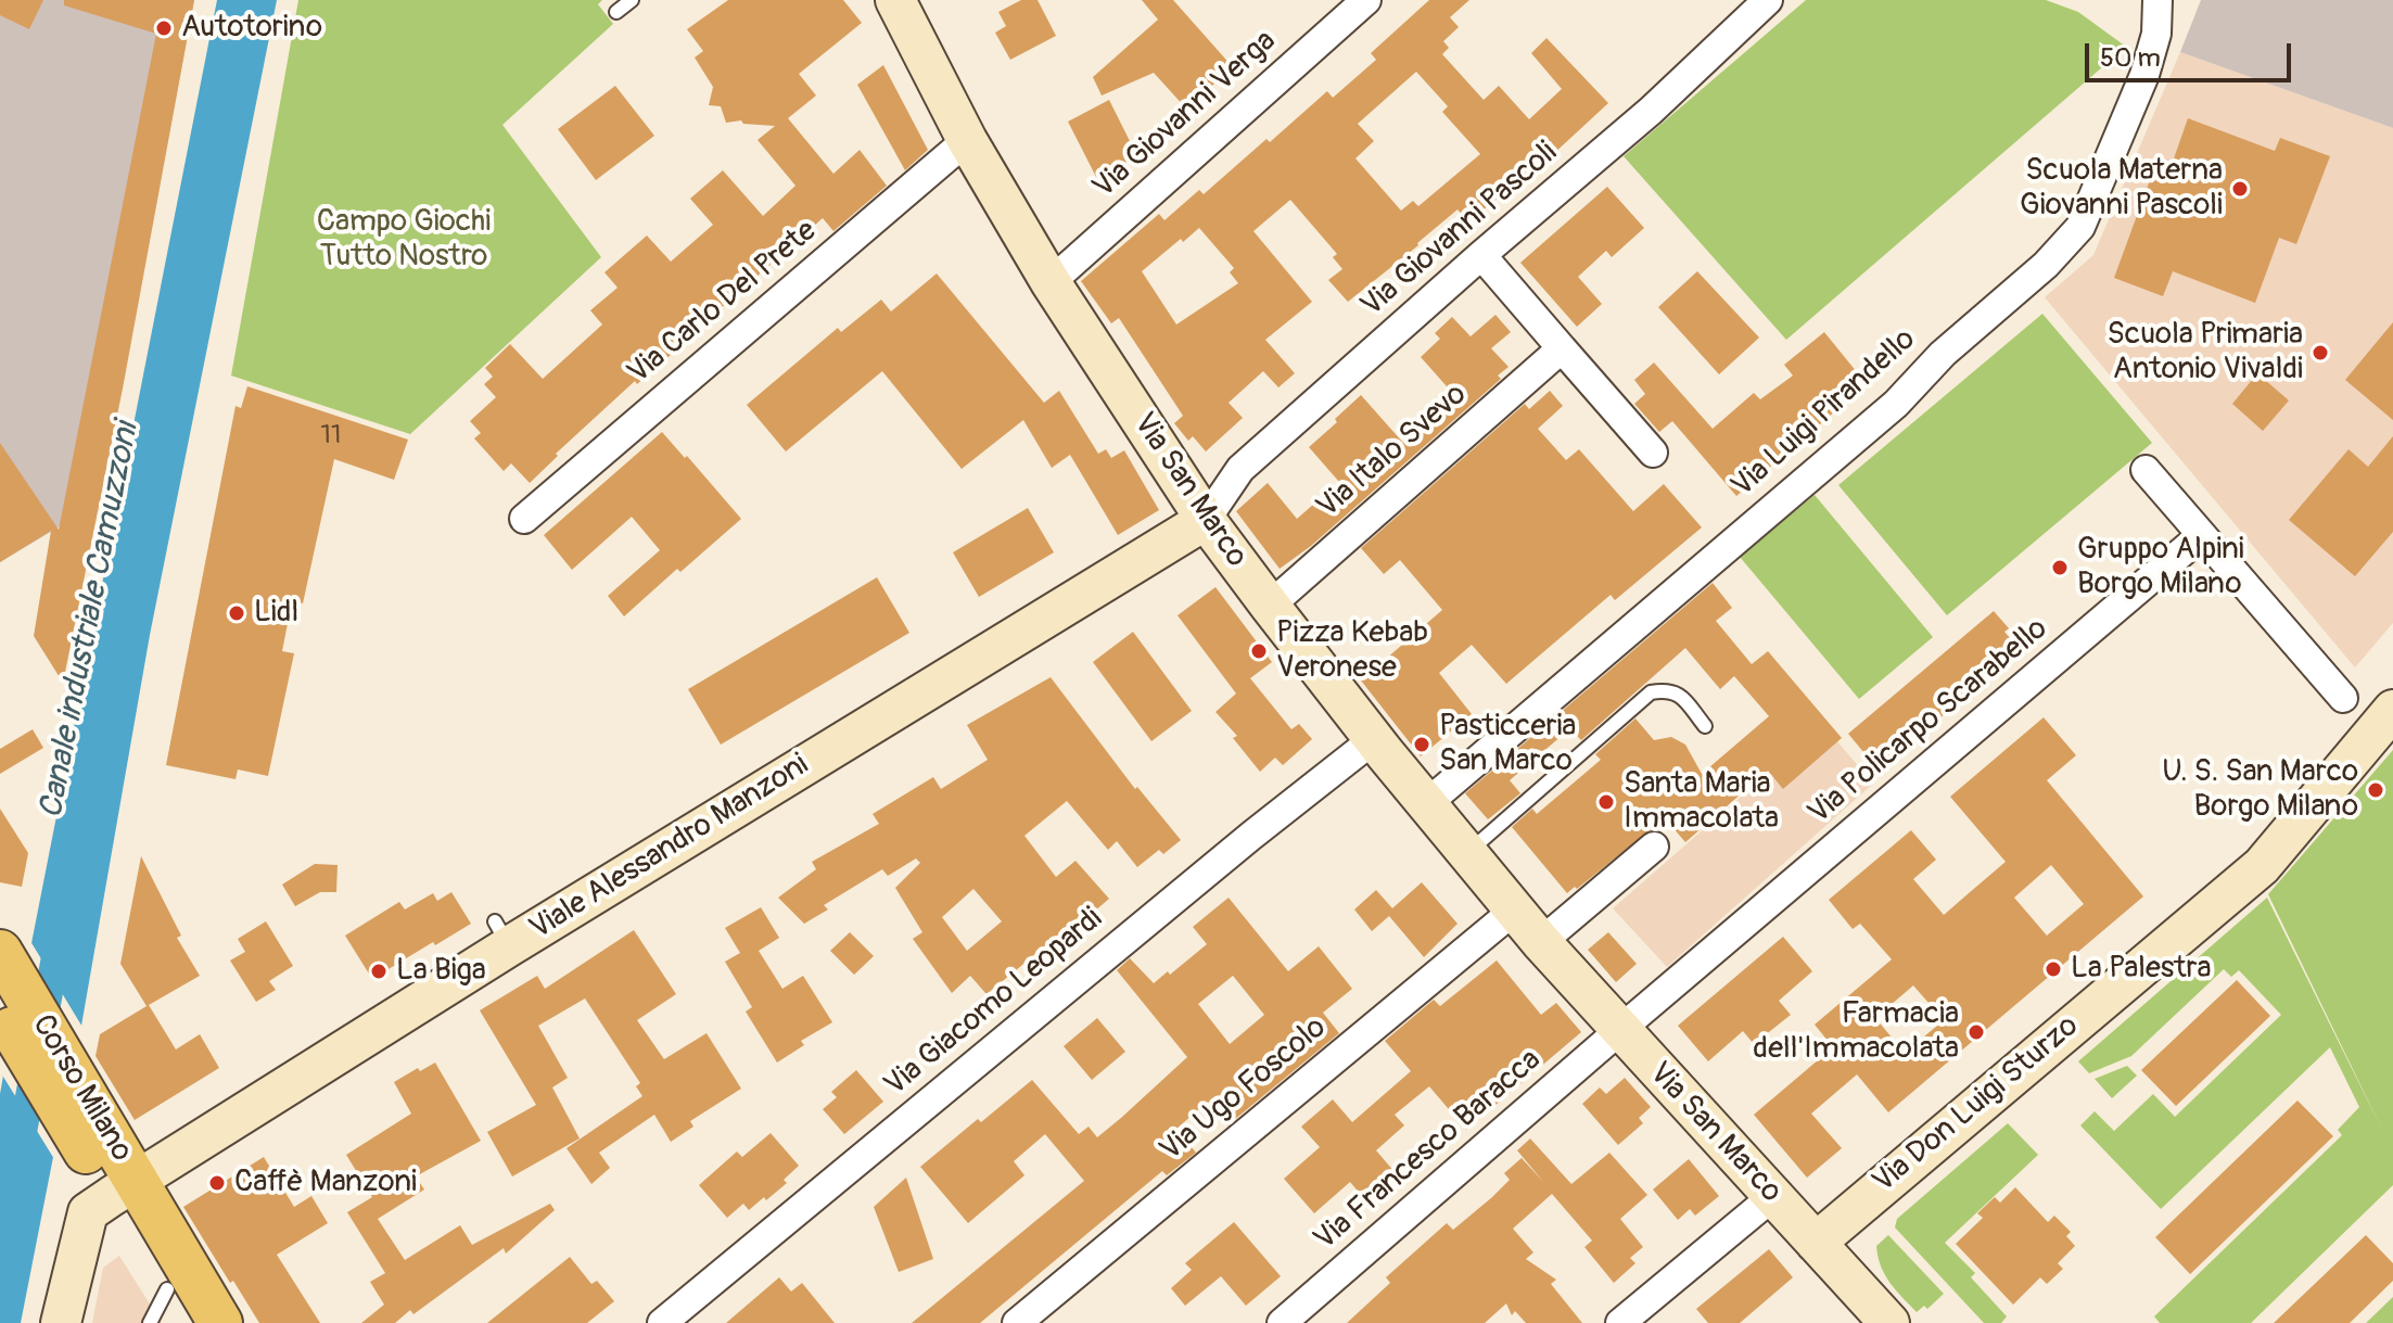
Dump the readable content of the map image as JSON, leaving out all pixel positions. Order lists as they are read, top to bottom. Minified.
{"streets":{"main road":["Corso Milano"],"street":["Via Giovanni Verga","Via Giovanni Pascoli","Via Carlo Del Prete","Via Luigi Pirandello","Via Italo Svevo","Via San Marco","Via Policarpo Scarabello","Viale Alessandro Manzoni","Via Giacomo Leopardi","Via Ugo Foscolo","Via Don Luigi Sturzo","Via Francesco Baracca"]},"crossings":[["Via Giovanni Verga","Via San Marco"],["Via Giovanni Pascoli","Via San Marco"],["Via Giovanni Pascoli","Viale Alessandro Manzoni"],["Via Carlo Del Prete","Via San Marco"],["Via Luigi Pirandello","Via San Marco"],["Via Italo Svevo","Via San Marco"],["Via San Marco","Via Policarpo Scarabello"],["Via San Marco","Viale Alessandro Manzoni"],["Via San Marco","Via Giacomo Leopardi"],["Via San Marco","Via Ugo Foscolo"],["Via San Marco","Via Don Luigi Sturzo"],["Via San Marco","Via Francesco Baracca"],["Via Policarpo Scarabello","Via Francesco Baracca"],["Viale Alessandro Manzoni","Corso Milano"]],"water":["Canale industriale Camuzzoni"],"parks":["Campo Giochi Tutto Nostro"],"places":["Autotorino","Scuola Materna Giovanni Pascoli","Scuola Primaria Antonio Vivaldi","Gruppo Alpini Borgo Milano","Lidl","Pizza Kebab Veronese","Pasticceria San Marco","U. S. San Marco Borgo Milano","Santa Maria Immacolata","La Palestra","La Biga","Farmacia dell'Immacolata","Caffè Manzoni"],"house_numbers":["11"],"scale_bar":"50 m"}
